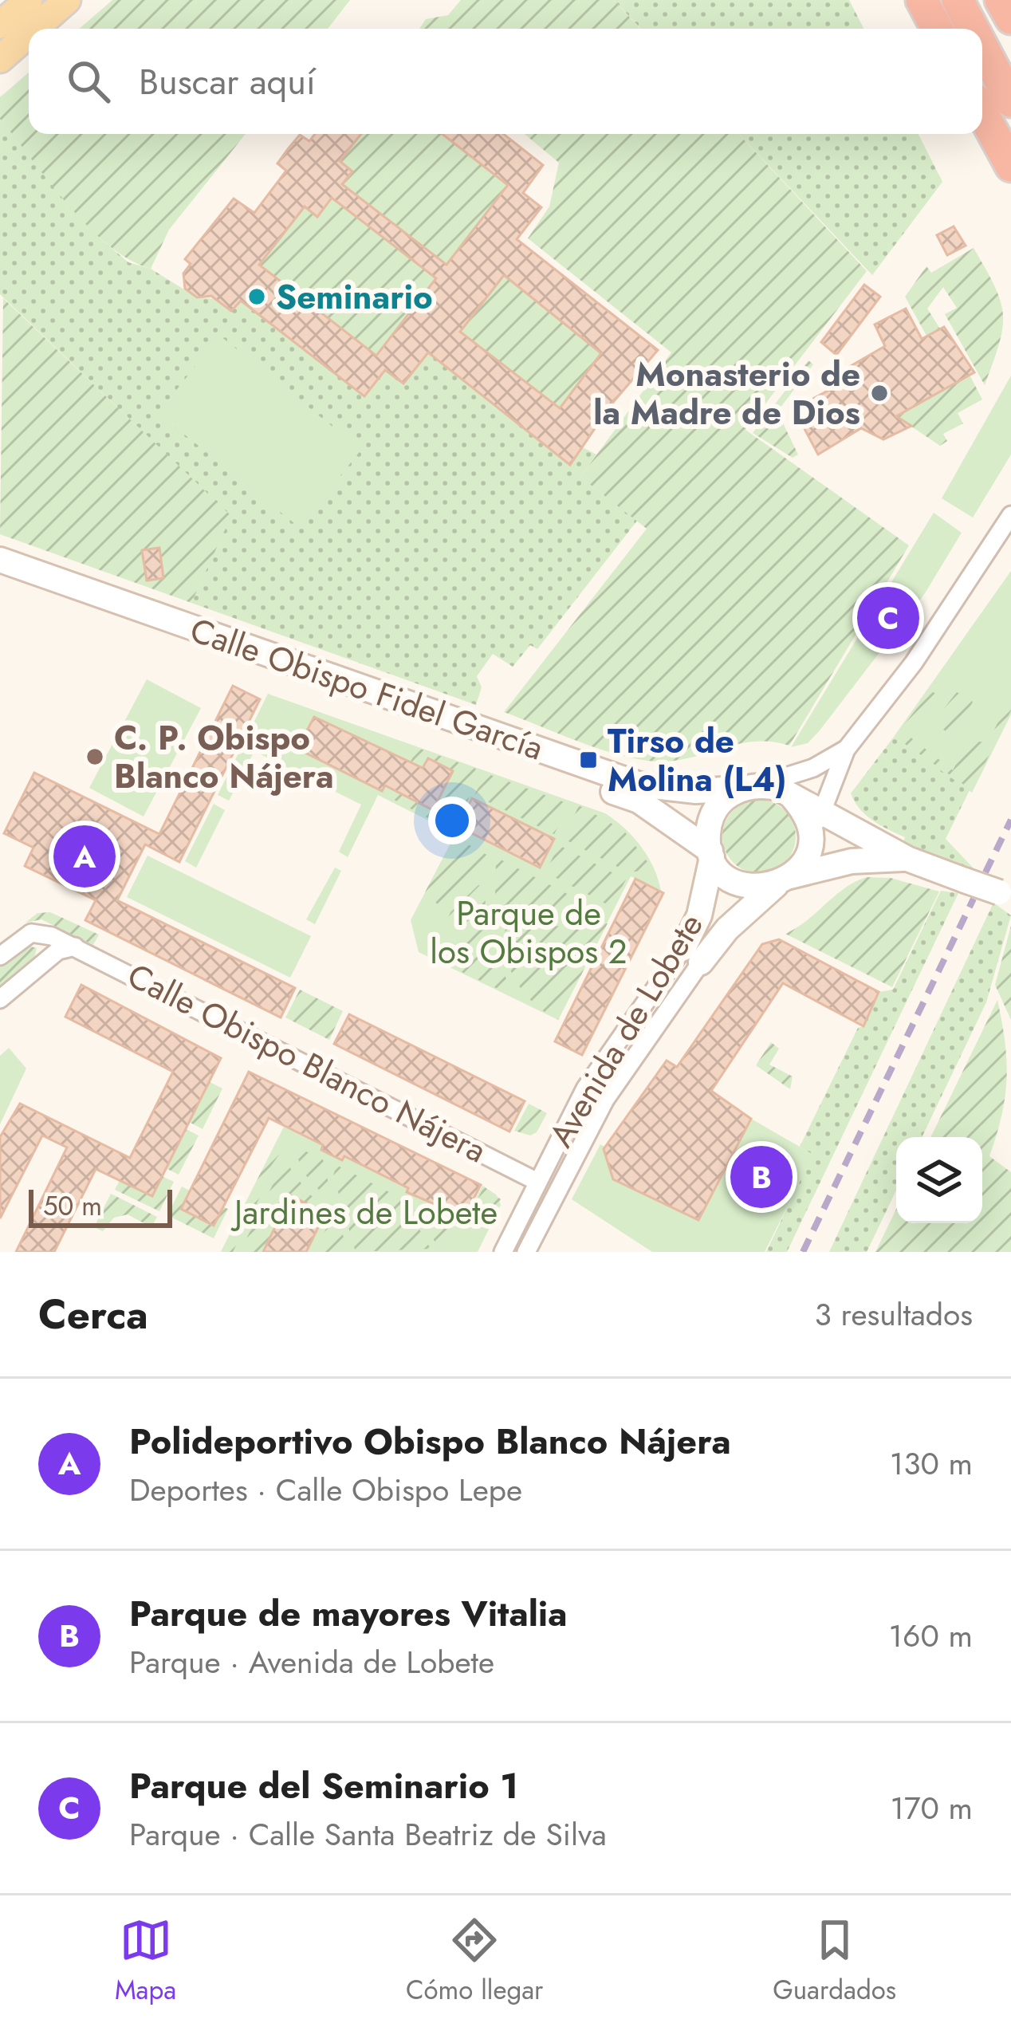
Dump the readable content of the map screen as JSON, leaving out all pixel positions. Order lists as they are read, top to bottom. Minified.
{"streets":{"main road":["Calle Obispo Fidel García","Avenida de Lobete"],"street":["Calle Obispo Blanco Nájera"]},"crossings":[["Calle Obispo Fidel García","Avenida de Lobete"],["Avenida de Lobete","Calle Obispo Blanco Nájera"]],"parks":["Parque de los Obispos 2","Jardines de Lobete"],"places":{"other":["Seminario","Monasterio de la Madre de Dios","C. P. Obispo Blanco Nájera"],"transit":["Tirso de Molina (L4)"]},"scale_bar":"50 m","page":{"search":"Buscar aquí","pins":["C","A","B"],"scale":"50 m","heading":["Cerca","3 resultados"],"list":[{"mark":"A","name":"Polideportivo Obispo Blanco Nájera","note":"Deportes · Calle Obispo Lepe","value":"130 m"},{"mark":"B","name":"Parque de mayores Vitalia","note":"Parque · Avenida de Lobete","value":"160 m"},{"mark":"C","name":"Parque del Seminario 1","note":"Parque · Calle Santa Beatriz de Silva","value":"170 m"}],"nav":["Mapa","Cómo llegar","Guardados"]}}
